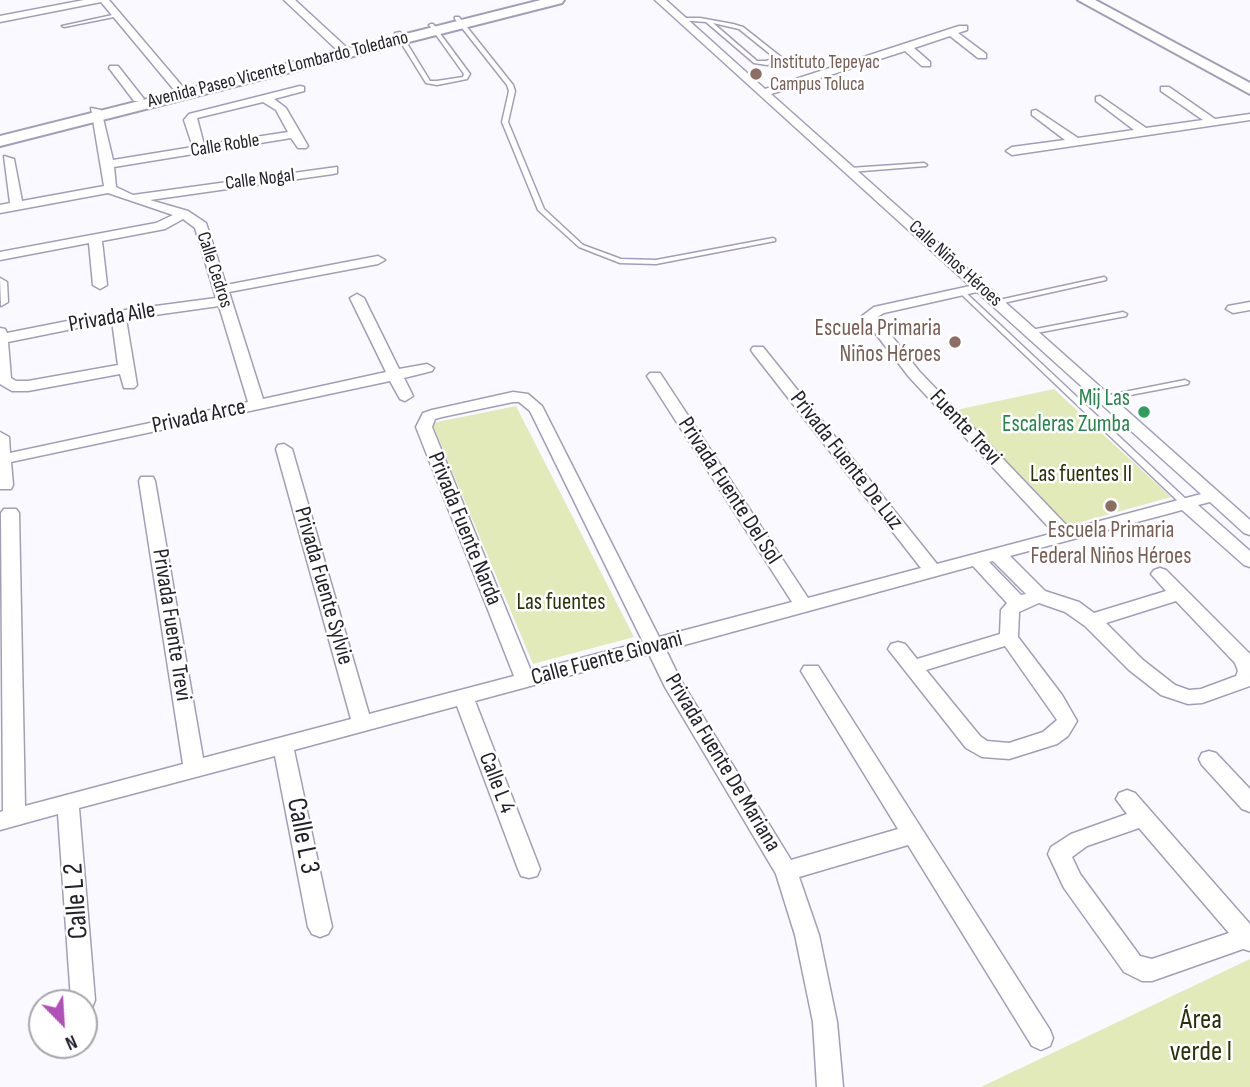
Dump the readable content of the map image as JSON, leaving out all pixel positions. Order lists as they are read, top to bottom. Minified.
{"streets":{"main road":["Avenida Paseo Vicente Lombardo Toledano"],"street":["Calle Roble","Calle Nogal","Calle Niños Héroes","Calle Cedros","Privada Aile","Privada Arce","Fuente Trevi","Privada Fuente De Luz","Privada Fuente Del Sol","Privada Fuente Narda","Privada Fuente Sylvie","Privada Fuente Trevi","Calle Fuente Giovani","Privada Fuente De Mariana","Calle L 4","Calle L 3","Calle L 2"]},"crossings":[["Calle Nogal","Calle Cedros"],["Calle Niños Héroes","Calle Fuente Giovani"],["Calle Cedros","Privada Aile"],["Calle Cedros","Privada Arce"],["Fuente Trevi","Calle Fuente Giovani"],["Privada Fuente De Luz","Calle Fuente Giovani"],["Privada Fuente Del Sol","Calle Fuente Giovani"],["Privada Fuente Narda","Calle Fuente Giovani"],["Privada Fuente Narda","Privada Fuente De Mariana"],["Privada Fuente Sylvie","Calle Fuente Giovani"],["Privada Fuente Trevi","Calle Fuente Giovani"],["Calle Fuente Giovani","Privada Fuente De Mariana"],["Calle Fuente Giovani","Calle L 4"],["Calle Fuente Giovani","Calle L 3"],["Calle Fuente Giovani","Calle L 2"]],"parks":["Las fuentes II","Las fuentes","Área verde I"],"places":["Instituto Tepeyac Campus Toluca","Escuela Primaria Niños Héroes","Mij Las Escaleras Zumba","Escuela Primaria Federal Niños Héroes"],"north":"bottom right"}
